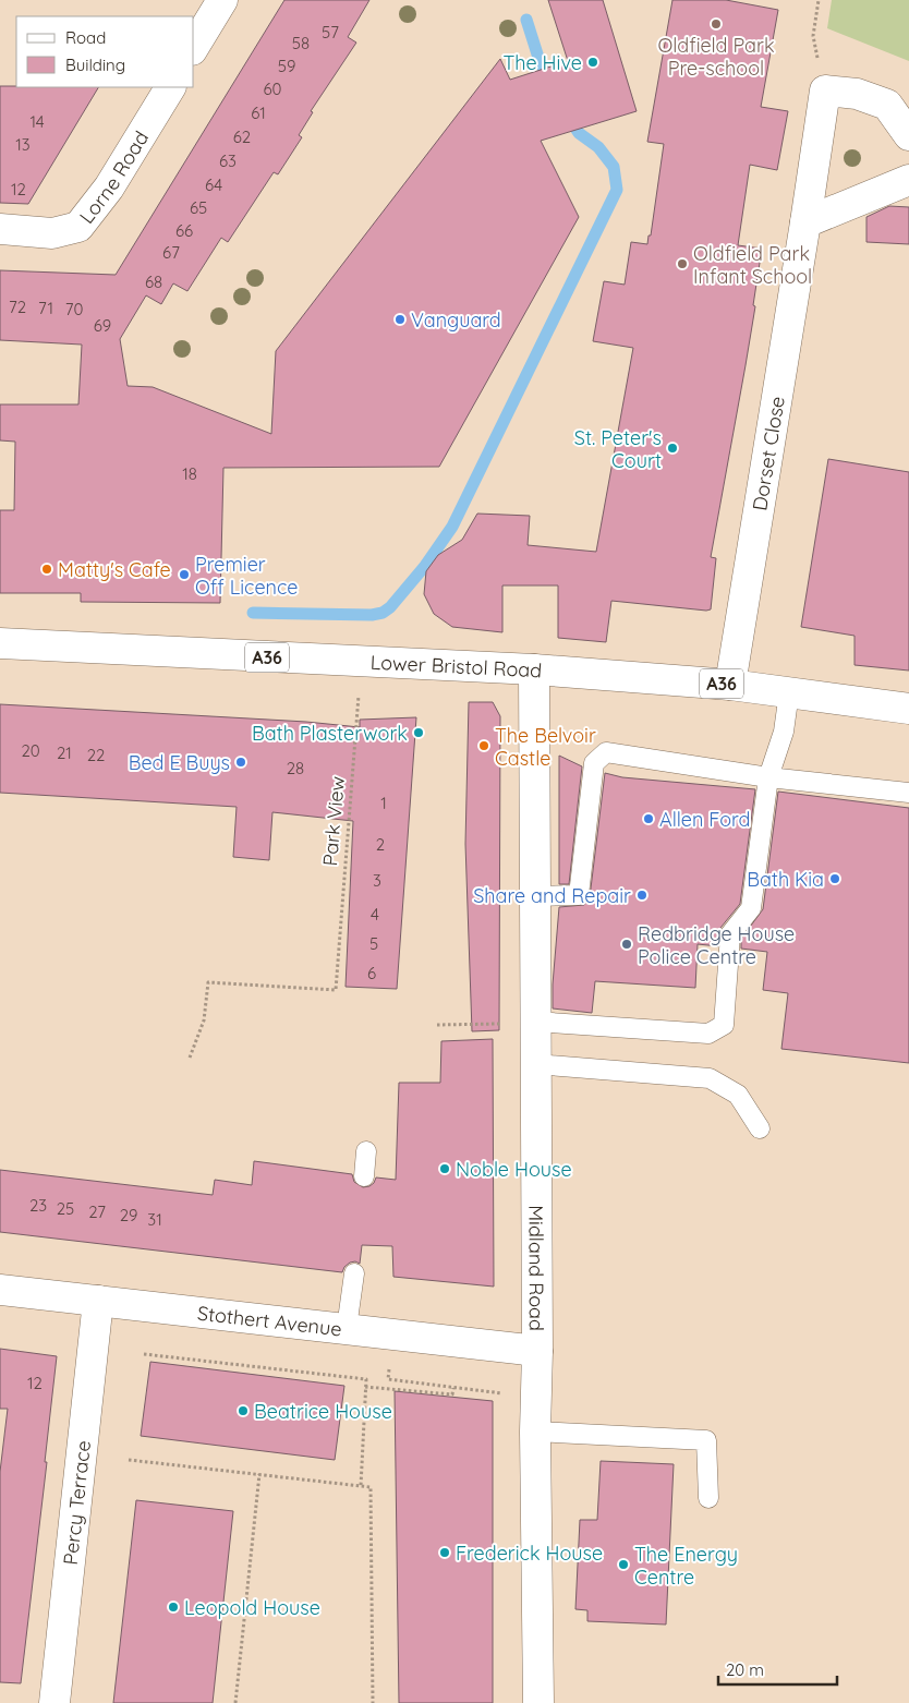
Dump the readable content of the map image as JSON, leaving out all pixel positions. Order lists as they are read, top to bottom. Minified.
{"streets":{"main road":["Lorne Road","Dorset Close","A36","Lower Bristol Road","Midland Road","Stothert Avenue","Percy Terrace"],"path":["Park View"]},"crossings":[["Dorset Close","Lower Bristol Road"],["Lower Bristol Road","Park View"],["Lower Bristol Road","Midland Road"],["Midland Road","Stothert Avenue"],["Stothert Avenue","Percy Terrace"]],"places":["Oldfield Park Pre-school","The Hive","Oldfield Park Infant School","Vanguard","St. Peter's Court","Matty's Cafe","Premier Off Licence","Bath Plasterwork","The Belvoir Castle","Bed E Buys","Allen Ford","Bath Kia","Share and Repair","Redbridge House Police Centre","Noble House","Beatrice House","Frederick House","The Energy Centre","Leopold House"],"house_numbers":["57","58","59","60","61","14","62","13","63","64","12","65","66","67","68","72","71","70","69","18","20","21","22","28","1","2","3","4","5","6","23","25","27","29","31","12"],"legend":["Road","Building"],"scale_bar":"20 m"}
